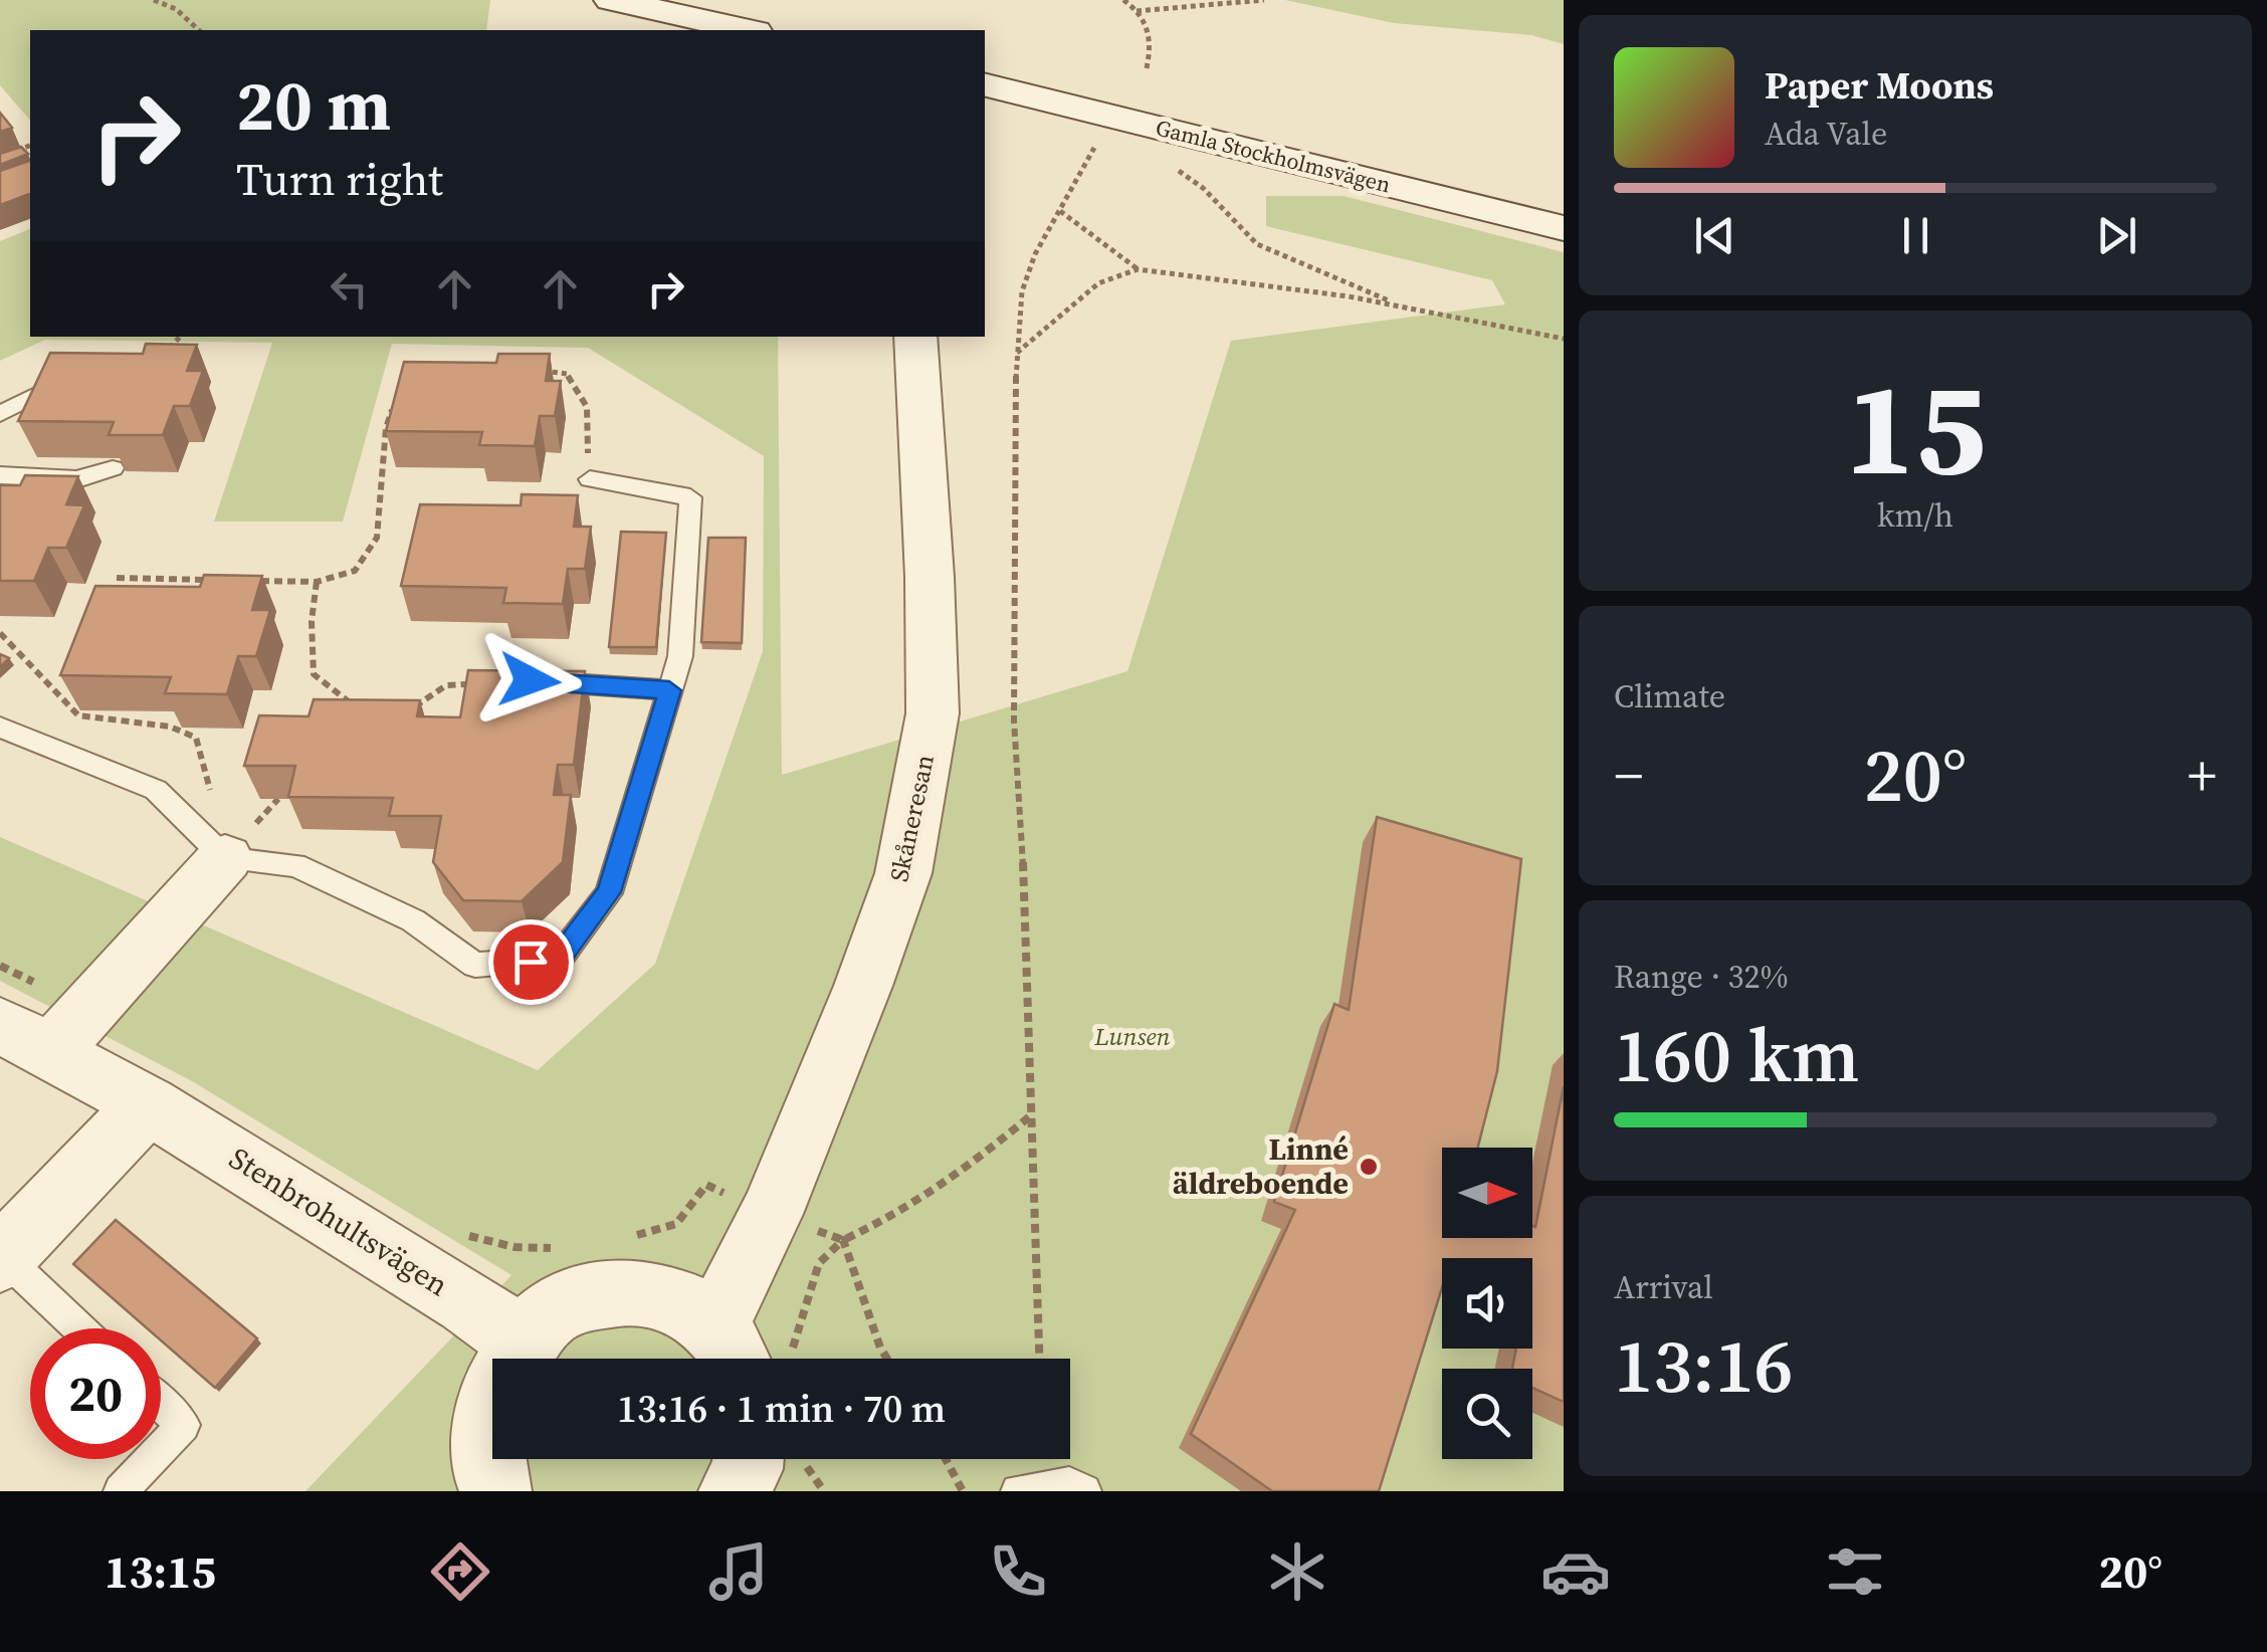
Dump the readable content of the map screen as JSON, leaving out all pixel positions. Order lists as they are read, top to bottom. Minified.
{"streets":{"main road":["Gamla Stockholmsvägen"],"street":["Skåneresan","Stenbrohultsvägen"]},"parks":["Lunsen"],"places":["Linné äldreboende"],"north":"right","page":{"turn":["20 m","Turn right"],"song":["Paper Moons","Ada Vale"],"tile":[["15","km/h"],"Climate",["Range · 32%","160 km"],["Arrival","13:16"]],"heat":["−","20°","+"],"limit":"20","trip":"13:16 · 1 min · 70 m","tabs":["13:15","20°"]}}
